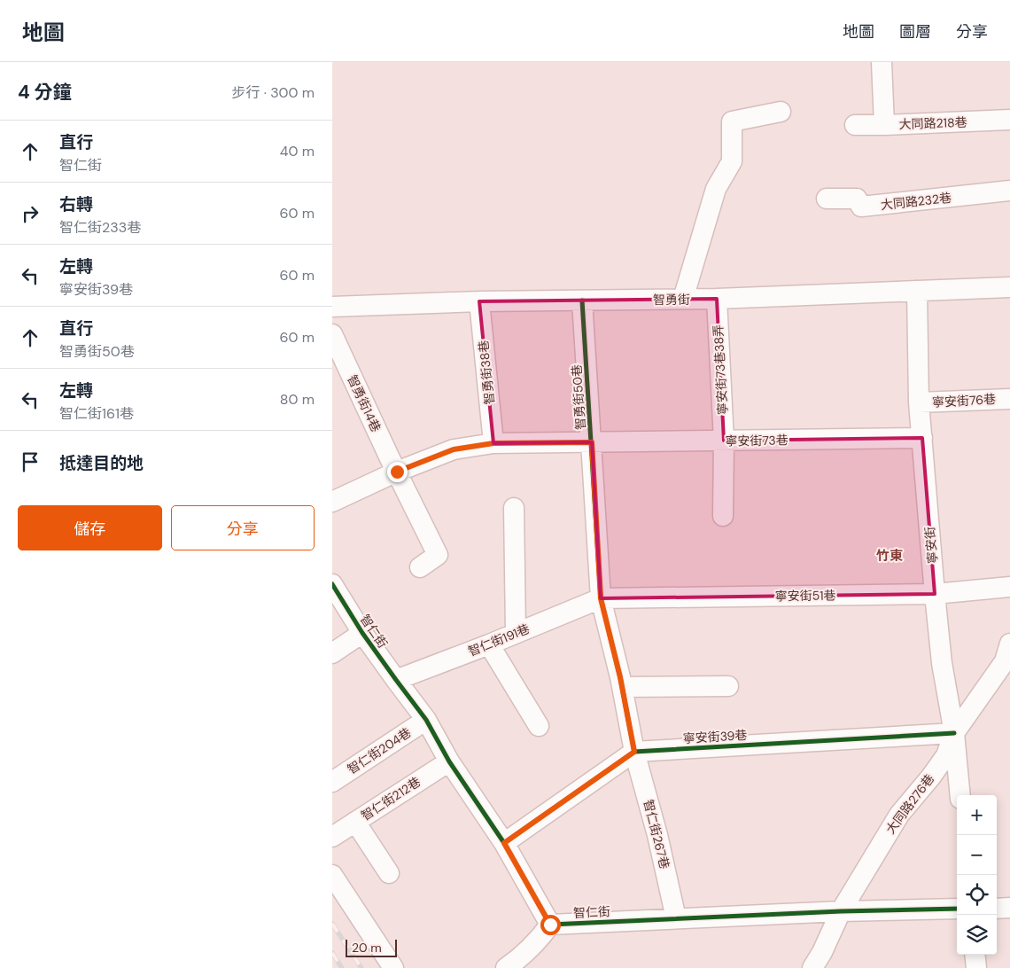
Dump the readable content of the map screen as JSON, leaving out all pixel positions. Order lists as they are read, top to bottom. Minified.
{"streets":{"street":["大同路218巷","大同路232巷","智勇街","寧安街73巷38弄","智勇街38巷","智勇街50巷","寧安街76巷","智勇街14巷","寧安街73巷","寧安街","寧安街51巷","智仁街","智仁街191巷","寧安街39巷","智仁街204巷","智仁街212巷","大同路276巷","智仁街267巷"]},"crossings":[["智勇街","寧安街73巷38弄"],["智勇街","智勇街38巷"],["智勇街","智勇街50巷"],["智勇街","寧安街"],["寧安街73巷38弄","寧安街73巷"],["智勇街38巷","寧安街73巷"],["智勇街50巷","寧安街73巷"],["智勇街50巷","寧安街51巷"],["智勇街50巷","智仁街191巷"],["寧安街76巷","寧安街"],["智勇街14巷","寧安街73巷"],["寧安街73巷","寧安街"],["寧安街","寧安街51巷"],["寧安街","寧安街39巷"],["寧安街","大同路276巷"],["寧安街51巷","智仁街191巷"],["智仁街","智仁街191巷"],["智仁街","智仁街204巷"],["智仁街","智仁街212巷"],["智仁街","大同路276巷"],["智仁街","智仁街267巷"],["寧安街39巷","大同路276巷"],["寧安街39巷","智仁街267巷"]],"districts":["竹東"],"scale_bar":"20 m","page":{"header":"地圖","nav":["地圖","圖層","分享"],"heading":["4 分鐘","步行 · 300 m"],"list":[["直行","智仁街","40 m"],["右轉","智仁街233巷","60 m"],["左轉","寧安街39巷","60 m"],["直行","智勇街50巷","60 m"],["左轉","智仁街161巷","80 m"],"抵達目的地"],"buttons":["儲存","分享"],"map_buttons":["+","−"],"scale":"20 m"}}
